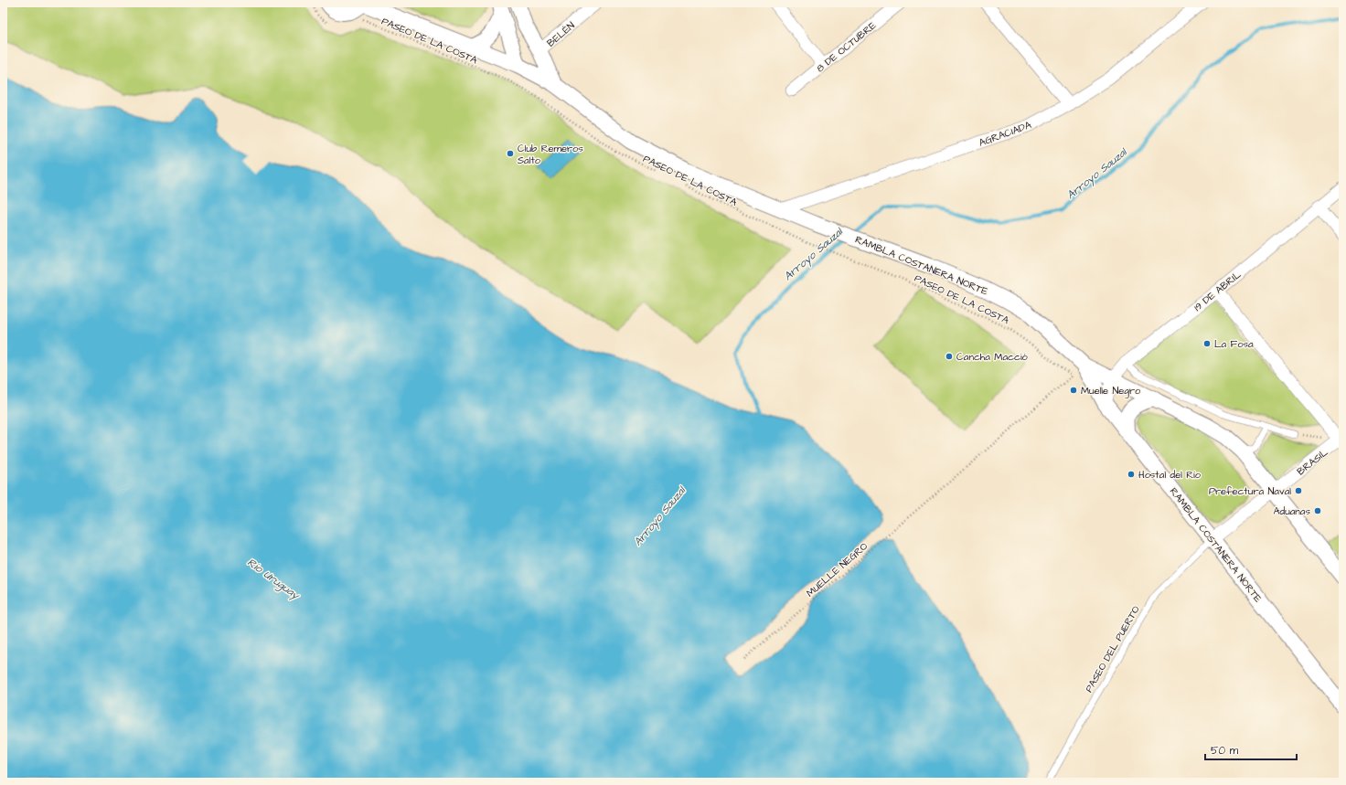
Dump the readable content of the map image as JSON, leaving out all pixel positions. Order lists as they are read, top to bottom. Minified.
{"streets":{"street":["BELÉN","8 DE OCTUBRE","AGRACIADA","RAMBLA COSTANERA NORTE","19 DE ABRIL","BRASIL"],"lane":["PASEO DEL PUERTO"],"path":["PASEO DE LA COSTA","MUELLE NEGRO"]},"crossings":[["PASEO DE LA COSTA","MUELLE NEGRO"],["AGRACIADA","RAMBLA COSTANERA NORTE"],["RAMBLA COSTANERA NORTE","19 DE ABRIL"],["RAMBLA COSTANERA NORTE","BRASIL"],["RAMBLA COSTANERA NORTE","MUELLE NEGRO"],["RAMBLA COSTANERA NORTE","PASEO DEL PUERTO"],["BRASIL","PASEO DEL PUERTO"]],"water":["Arroyo Sauzal","Río Uruguay"],"places":["Club Remeros Salto","La Fosa","Cancha Macció","Muelle Negro","Hostal del Río","Prefectura Naval","Aduanas"],"scale_bar":"50 m"}
